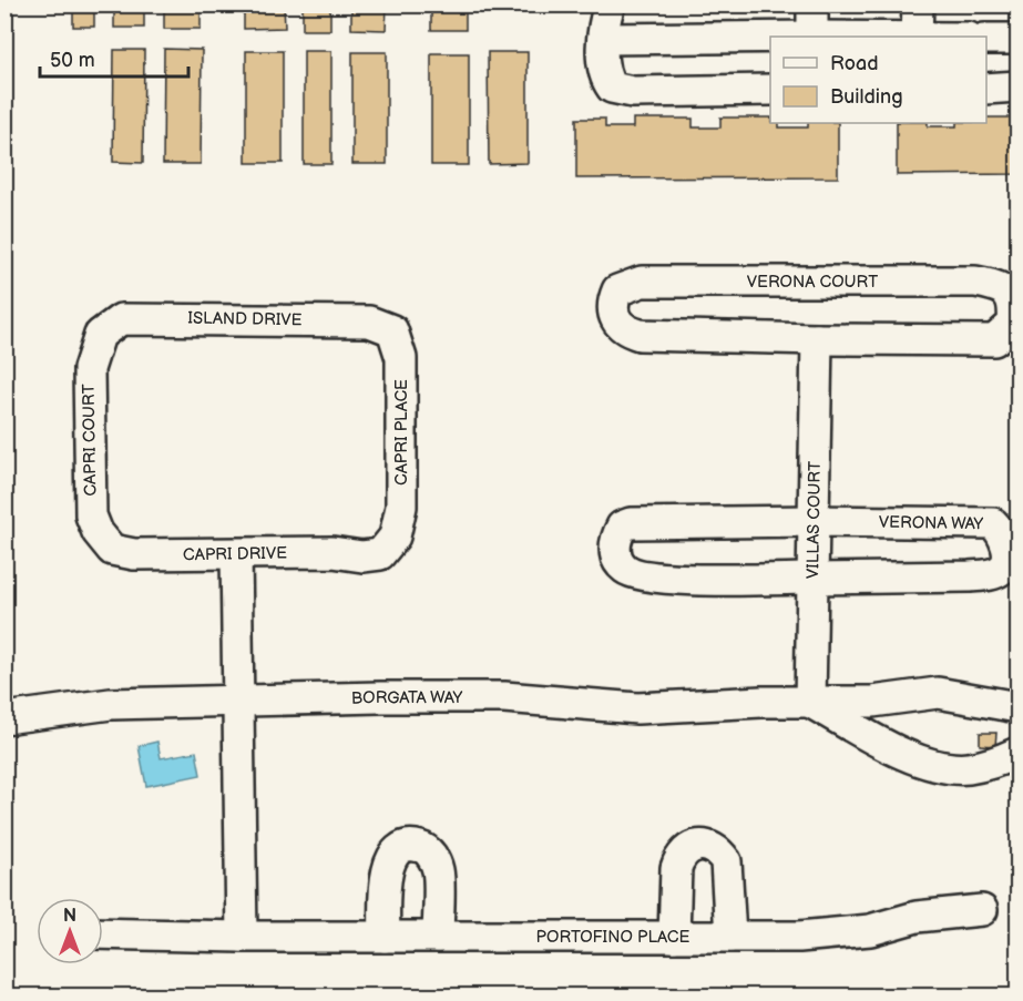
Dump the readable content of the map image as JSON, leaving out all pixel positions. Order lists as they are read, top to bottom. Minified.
{"streets":{"street":["VERONA COURT","ISLAND DRIVE","CAPRI PLACE","CAPRI COURT","VILLAS COURT","VERONA WAY","CAPRI DRIVE","BORGATA WAY","PORTOFINO PLACE"]},"crossings":[["VERONA COURT","VILLAS COURT"],["ISLAND DRIVE","CAPRI PLACE"],["ISLAND DRIVE","CAPRI COURT"],["CAPRI PLACE","CAPRI DRIVE"],["CAPRI COURT","CAPRI DRIVE"],["VILLAS COURT","VERONA WAY"],["VILLAS COURT","BORGATA WAY"]],"legend":["Road","Building"],"scale_bar":"50 m","north":"top"}
